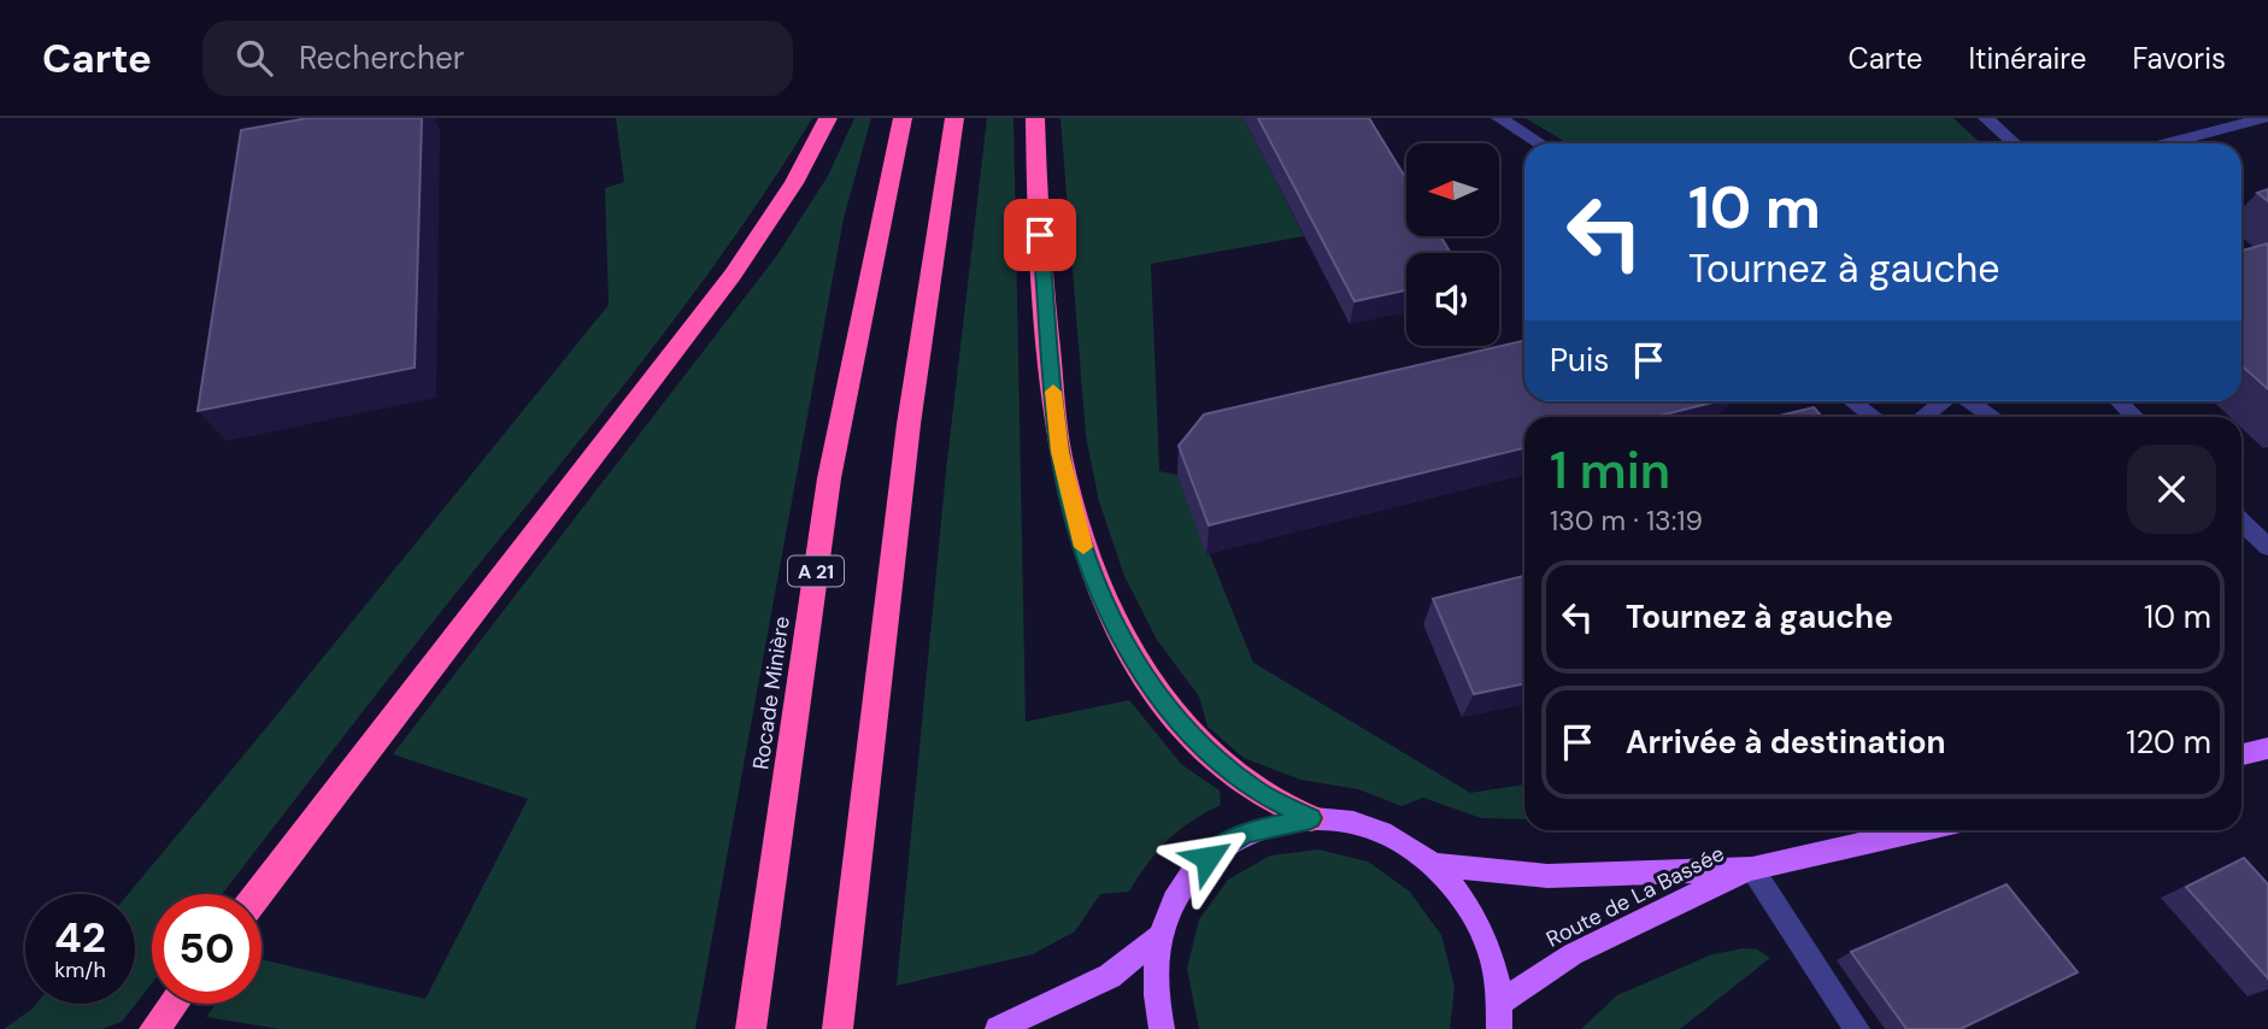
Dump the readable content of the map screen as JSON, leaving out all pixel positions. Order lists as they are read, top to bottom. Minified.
{"streets":{"highway":["A 21","Rocade Minière"],"main road":["Route de La Bassée"]},"north":"left","page":{"header":"Carte","search":"Rechercher","nav":["Carte","Itinéraire","Favoris"],"turn":["10 m","Tournez à gauche"],"then":"Puis","heading":["1 min","130 m · 13:19"],"list":[{"name":"Tournez à gauche","value":"10 m"},{"name":"Arrivée à destination","value":"120 m"}],"speed":"42 km/h","limit":"50"}}
